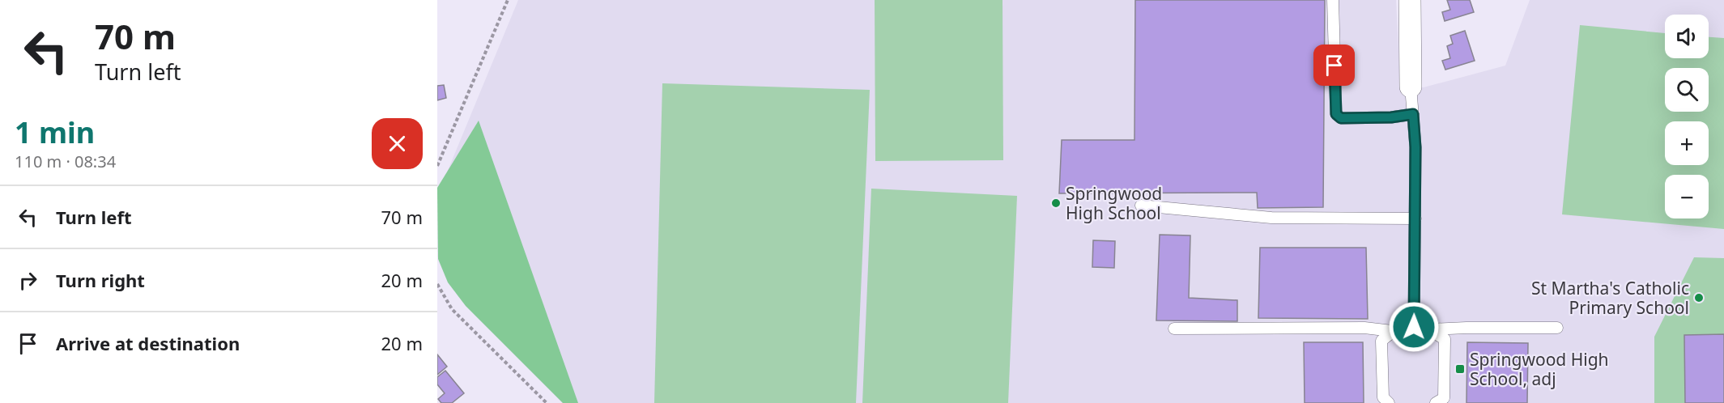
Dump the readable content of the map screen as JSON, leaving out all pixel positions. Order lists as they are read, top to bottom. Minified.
{"places":{"other":["Springwood High School","St Martha's Catholic Primary School"],"transit":["Springwood High School, adj"]},"page":{"turn":["70 m","Turn left"],"map_buttons":["+","−"],"heading":["1 min","110 m · 08:34"],"list":[{"name":"Turn left","value":"70 m"},{"name":"Turn right","value":"20 m"},{"name":"Arrive at destination","value":"20 m"}]}}
